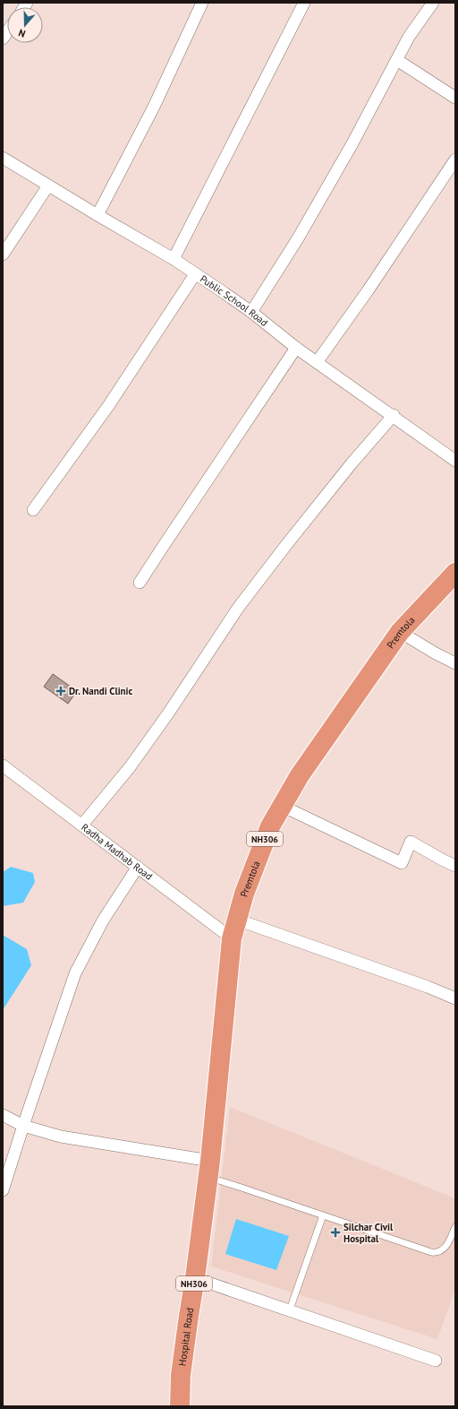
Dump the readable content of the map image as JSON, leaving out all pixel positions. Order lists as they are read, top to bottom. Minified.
{"streets":{"highway":["Premtola","NH306","Hospital Road"],"street":["Public School Road","Radha Madhab Road"]},"crossings":[["Premtola","Radha Madhab Road"],["Premtola","Hospital Road"]],"places":{"health":["Dr. Nandi Clinic","Silchar Civil Hospital"]},"north":"bottom"}
